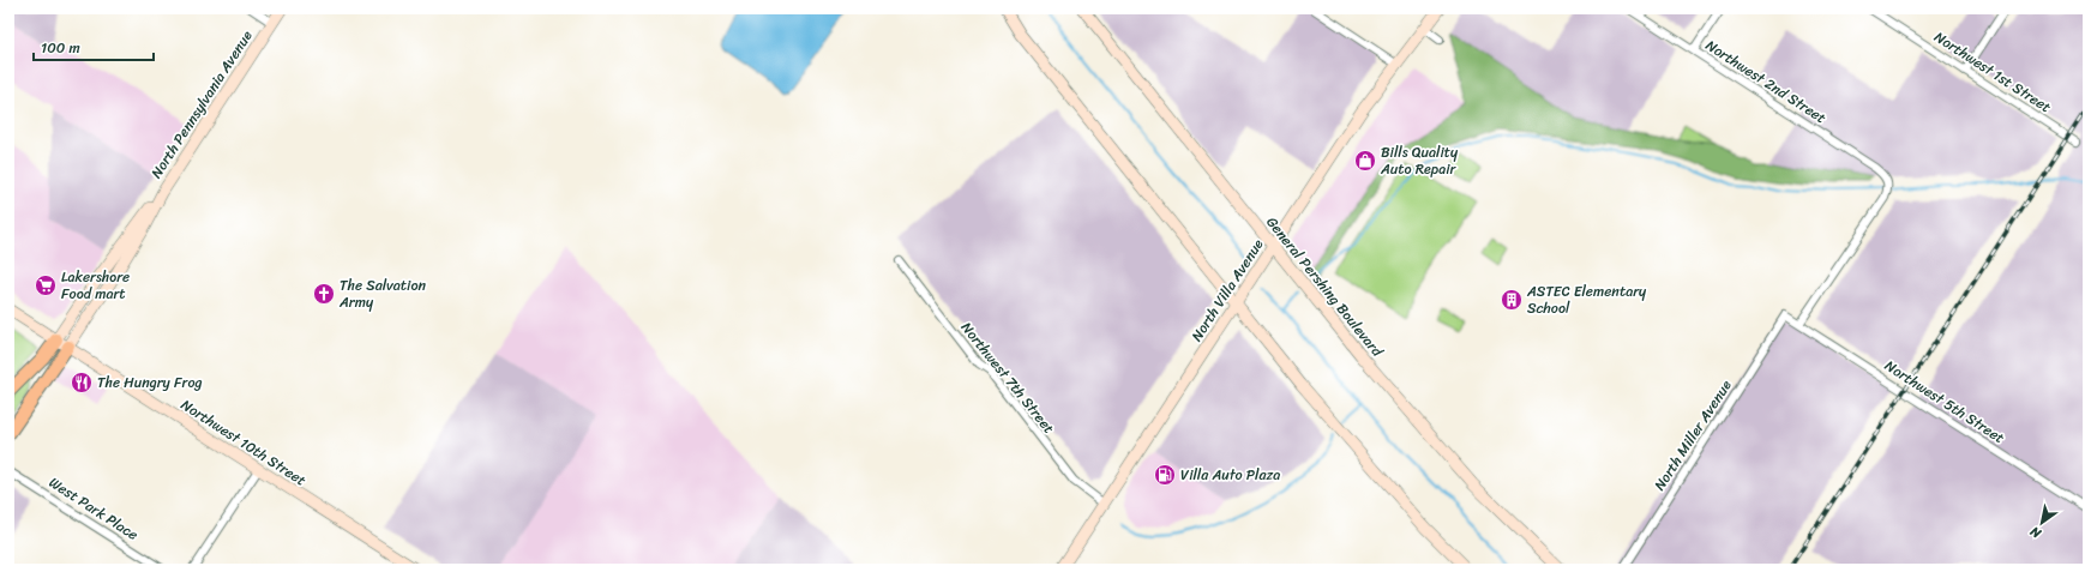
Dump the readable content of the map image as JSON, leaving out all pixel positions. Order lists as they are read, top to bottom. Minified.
{"streets":{"main road":["North Pennsylvania Avenue","General Pershing Boulevard","North Villa Avenue","Northwest 10th Street"],"street":["Northwest 1st Street","Northwest 2nd Street","Northwest 7th Street","Northwest 5th Street","North Miller Avenue","West Park Place"]},"crossings":[["Northwest 2nd Street","Northwest 5th Street"],["North Pennsylvania Avenue","Northwest 10th Street"],["General Pershing Boulevard","North Villa Avenue"],["North Villa Avenue","Northwest 7th Street"],["Northwest 5th Street","North Miller Avenue"]],"places":{"shop":["Bills Quality Auto Repair"],"supermarket":["Lakershore Food mart"],"church":["The Salvation Army"],"building":["ASTEC Elementary School"],"restaurant":["The Hungry Frog"],"fuel station":["Villa Auto Plaza"]},"scale_bar":"100 m","north":"bottom left"}
